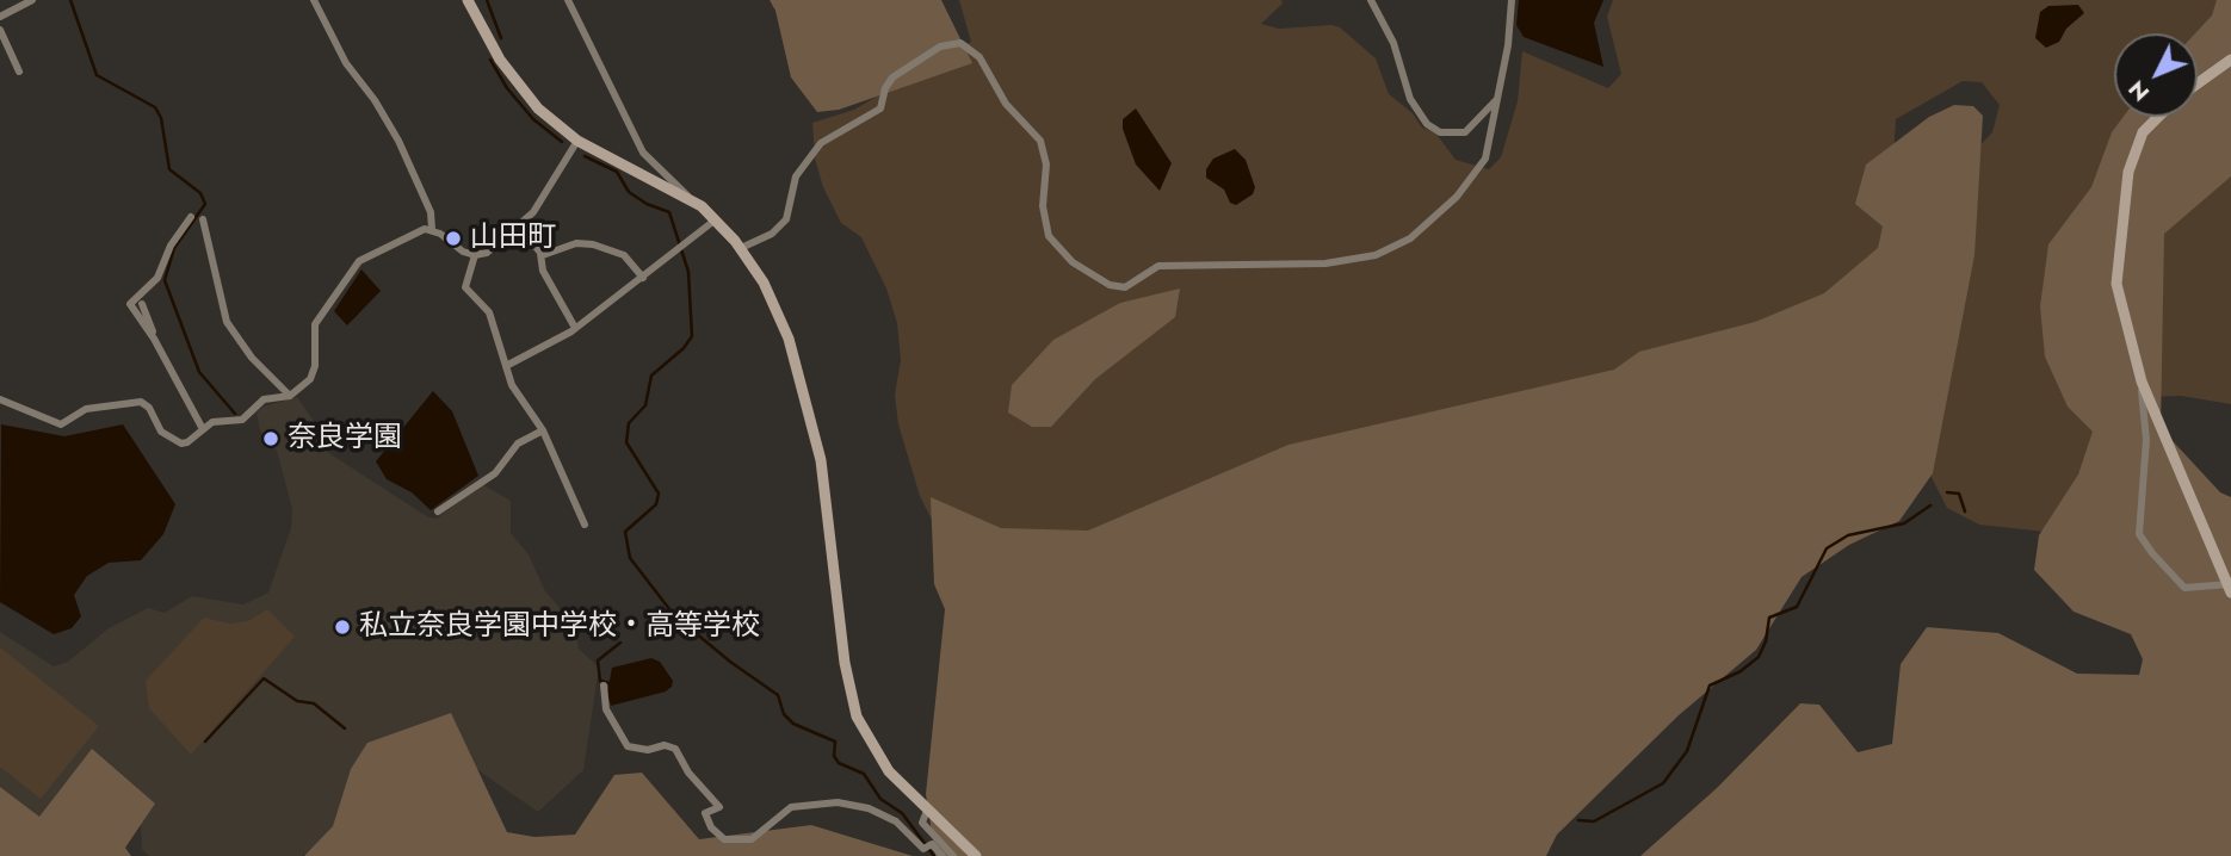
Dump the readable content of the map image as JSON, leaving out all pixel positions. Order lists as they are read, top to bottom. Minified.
{"places":["山田町","奈良学園","私立奈良学園中学校・高等学校"],"north":"bottom left"}
